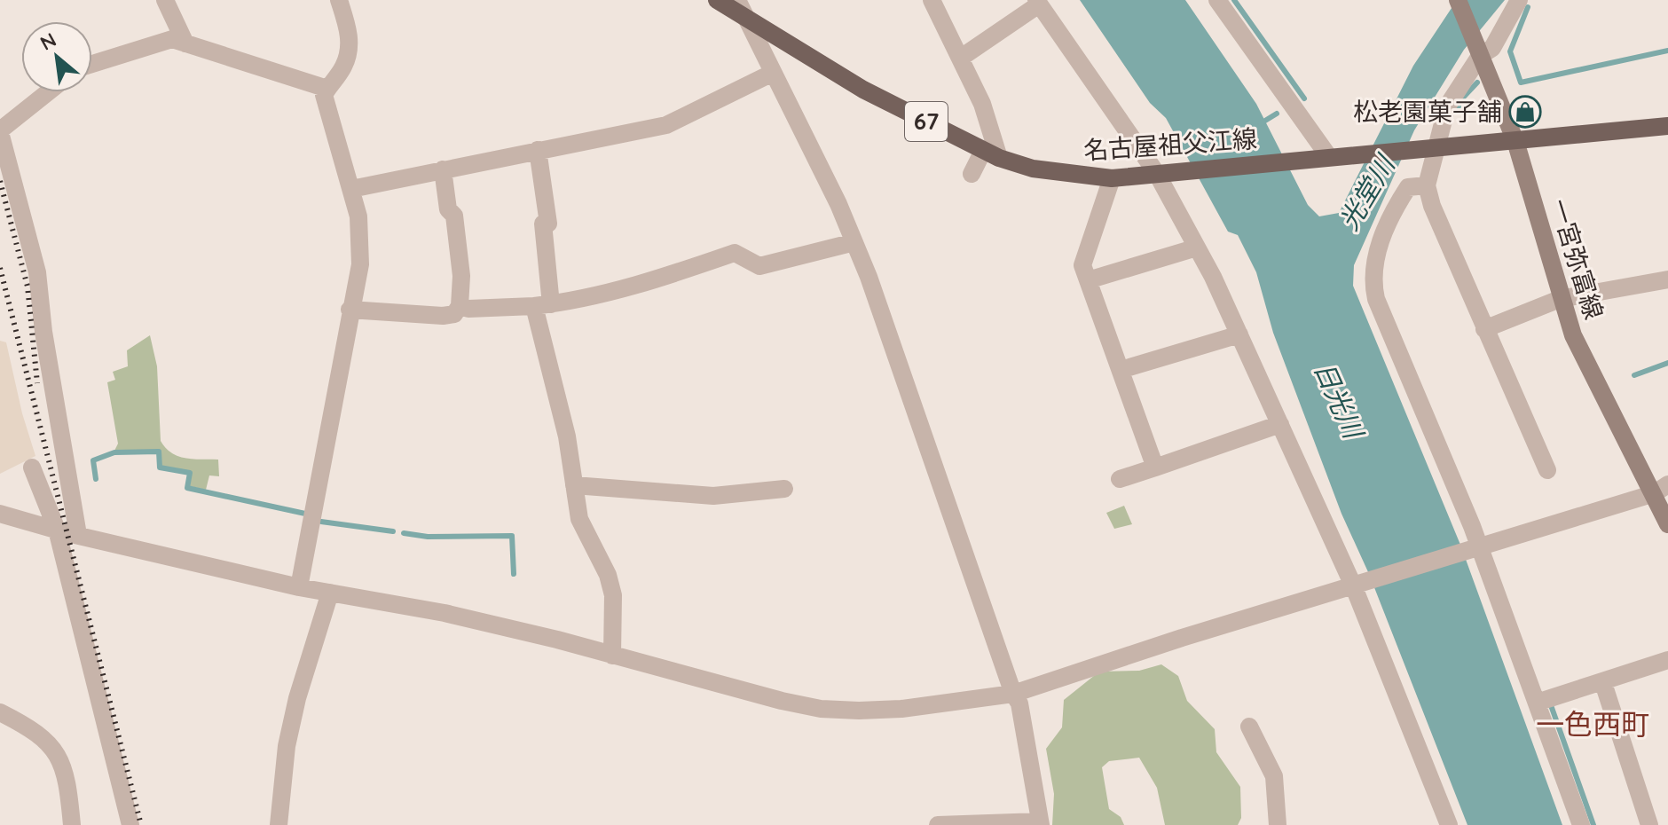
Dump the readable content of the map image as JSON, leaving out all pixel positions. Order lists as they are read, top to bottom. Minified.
{"streets":{"main road":["67","名古屋祖父江線","一宮弥富線"]},"crossings":[["名古屋祖父江線","一宮弥富線"]],"districts":["一色西町"],"water":["光堂川","日光川"],"places":{"shop":["松老園菓子舗"]},"north":"top left"}
